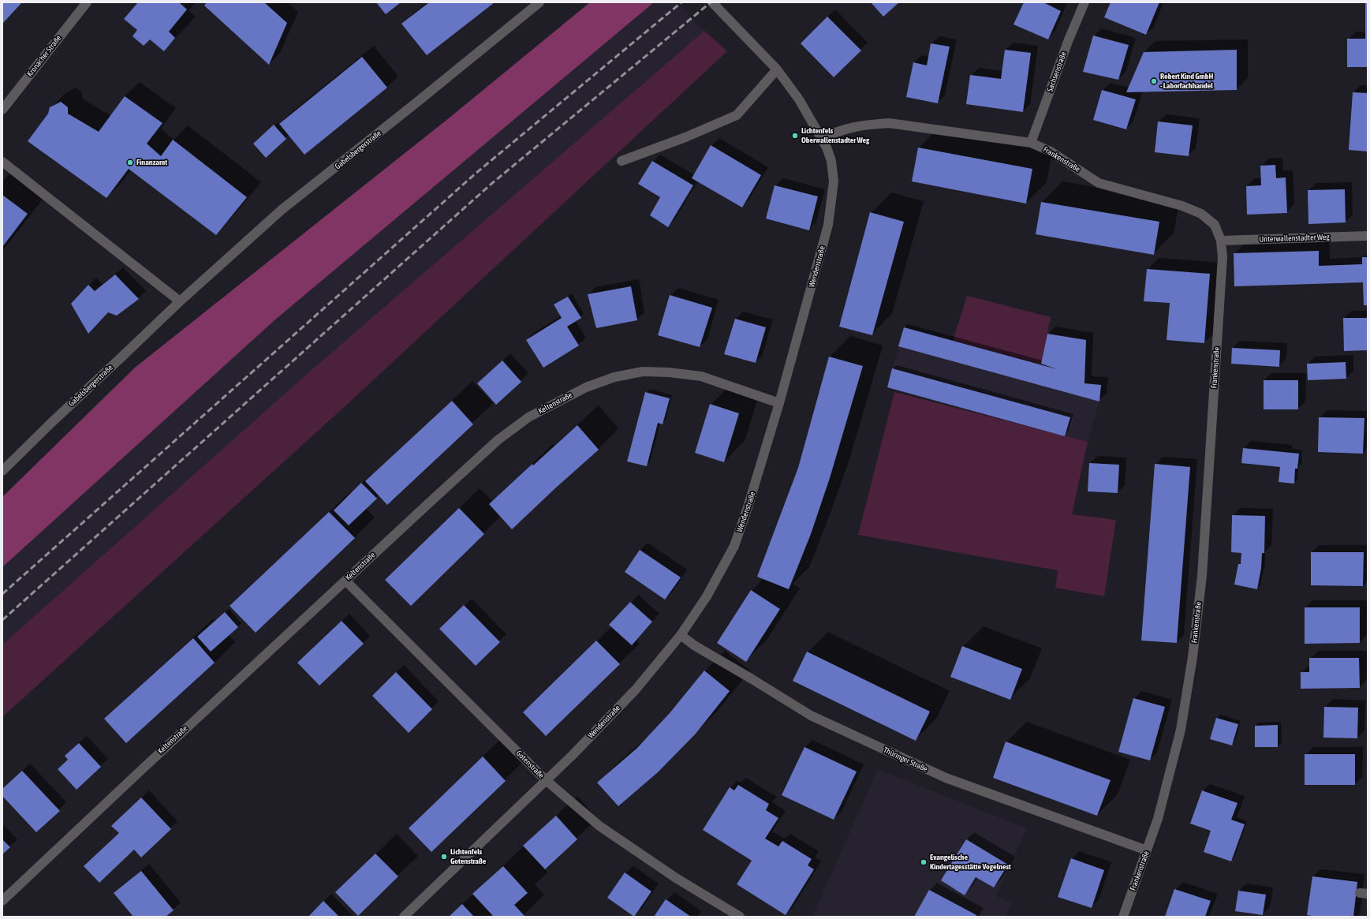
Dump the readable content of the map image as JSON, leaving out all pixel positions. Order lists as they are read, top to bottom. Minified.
{"streets":{"street":["Kronacher Straße","Sachsenstraße","Gabelsbergerstraße","Frankenstraße","Unterwallenstadter Weg","Wendenstraße","Keltenstraße","Thüringer Straße","Gotenstraße"]},"crossings":[["Sachsenstraße","Frankenstraße"],["Frankenstraße","Unterwallenstadter Weg"],["Frankenstraße","Wendenstraße"],["Frankenstraße","Thüringer Straße"],["Wendenstraße","Keltenstraße"],["Wendenstraße","Thüringer Straße"],["Wendenstraße","Gotenstraße"],["Keltenstraße","Gotenstraße"]],"places":["Robert Kind GmbH - Laborfachhandel","Lichtenfels Oberwallenstadter Weg","Finanzamt","Lichtenfels Gotenstraße","Evangelische Kindertagesstätte Vogelnest"]}
